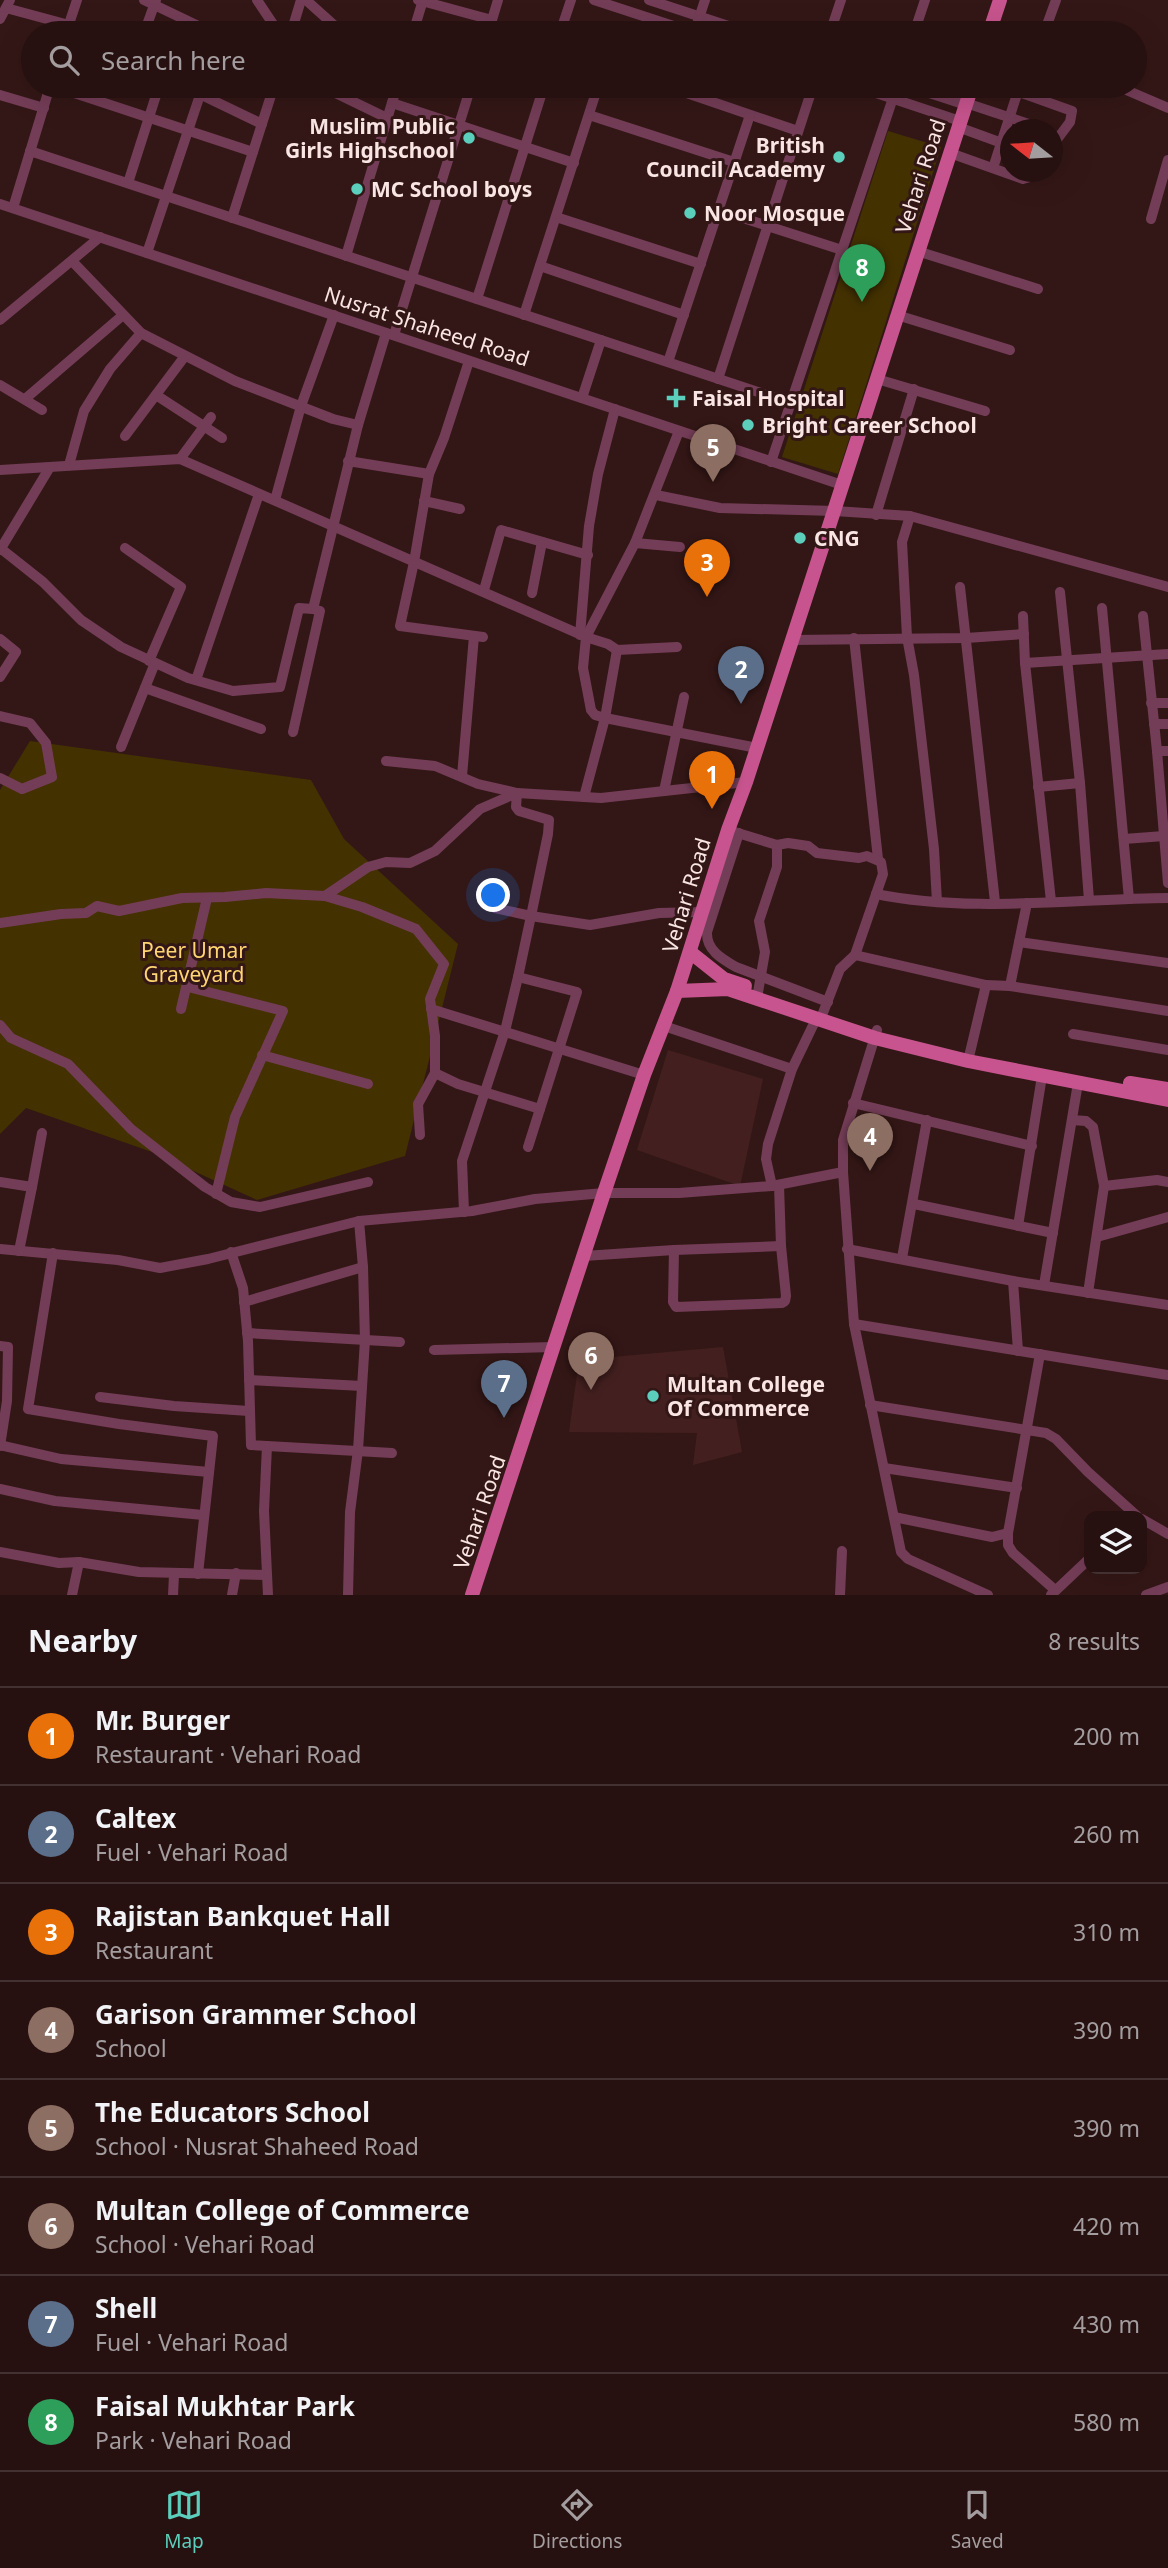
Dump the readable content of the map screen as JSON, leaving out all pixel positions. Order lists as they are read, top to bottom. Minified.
{"streets":{"main road":["Vehari Road"],"street":["Nusrat Shaheed Road"]},"crossings":[["Vehari Road","Nusrat Shaheed Road"]],"parks":["Peer Umar Graveyard"],"places":{"other":["Muslim Public Girls Highschool","British Council Academy","MC School boys","Noor Mosque","Bright Career School","CNG","Multan College Of Commerce"],"health":["Faisal Hospital"]},"north":"left","page":{"search":"Search here","pins":["8","5","3","2","1","4","6","7"],"heading":["Nearby","8 results"],"list":[{"mark":"1","name":"Mr. Burger","note":"Restaurant · Vehari Road","value":"200 m"},{"mark":"2","name":"Caltex","note":"Fuel · Vehari Road","value":"260 m"},{"mark":"3","name":"Rajistan Bankquet Hall","note":"Restaurant","value":"310 m"},{"mark":"4","name":"Garison Grammer School","note":"School","value":"390 m"},{"mark":"5","name":"The Educators School","note":"School · Nusrat Shaheed Road","value":"390 m"},{"mark":"6","name":"Multan College of Commerce","note":"School · Vehari Road","value":"420 m"},{"mark":"7","name":"Shell","note":"Fuel · Vehari Road","value":"430 m"},{"mark":"8","name":"Faisal Mukhtar Park","note":"Park · Vehari Road","value":"580 m"}],"nav":["Map","Directions","Saved"]}}
